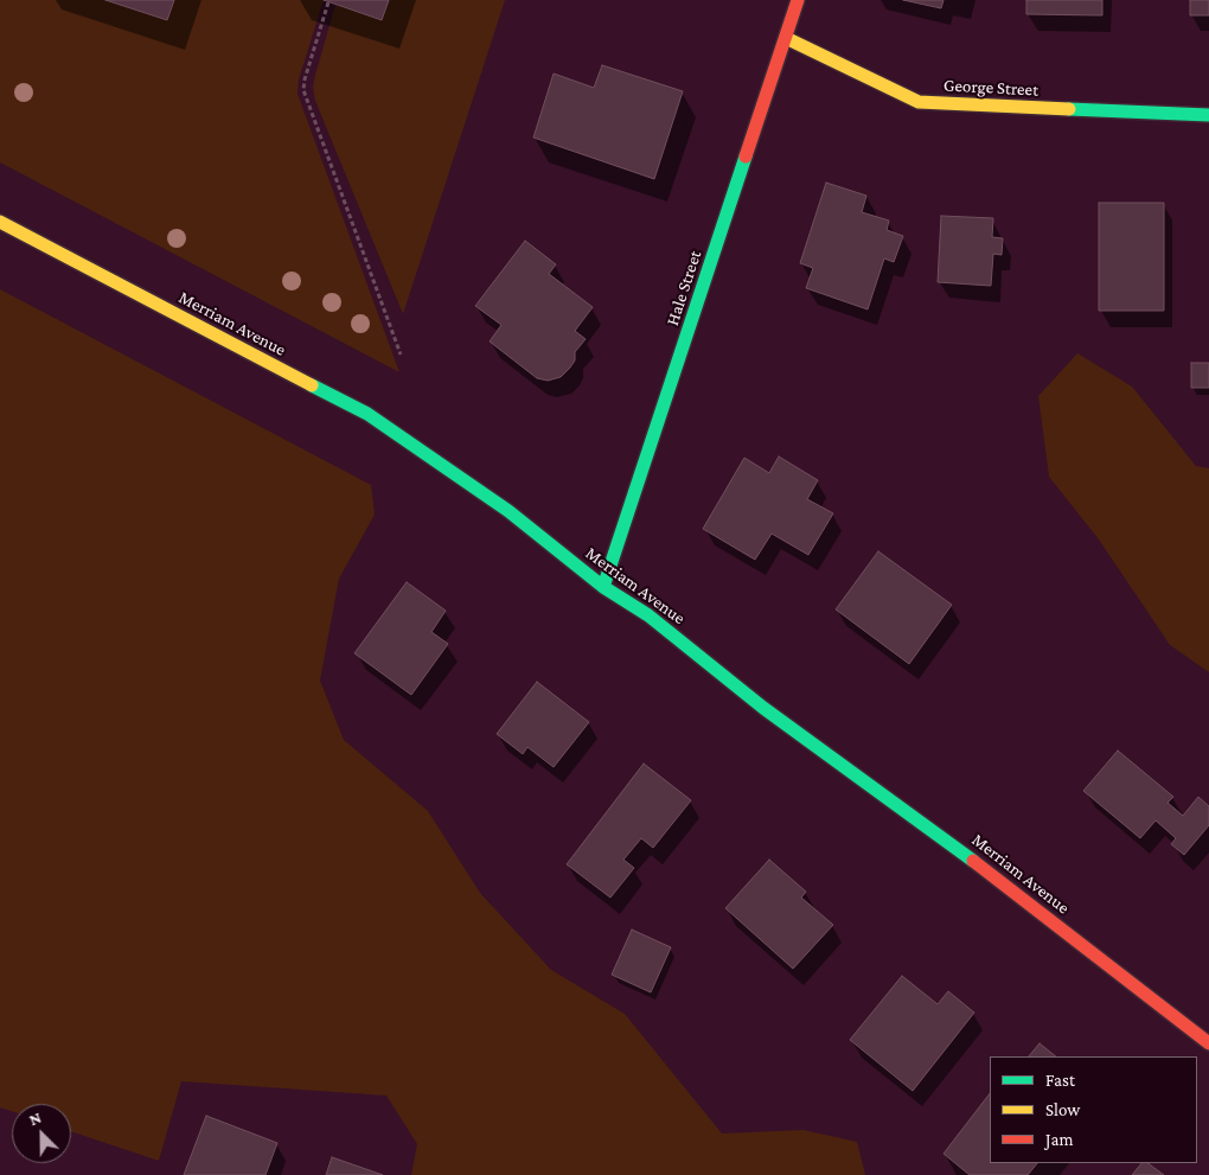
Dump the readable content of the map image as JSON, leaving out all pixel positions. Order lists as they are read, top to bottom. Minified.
{"streets":{"street":["George Street","Hale Street","Merriam Avenue"]},"crossings":[["George Street","Hale Street"],["Hale Street","Merriam Avenue"]],"legend":["Fast","Slow","Jam"],"north":"top left"}
